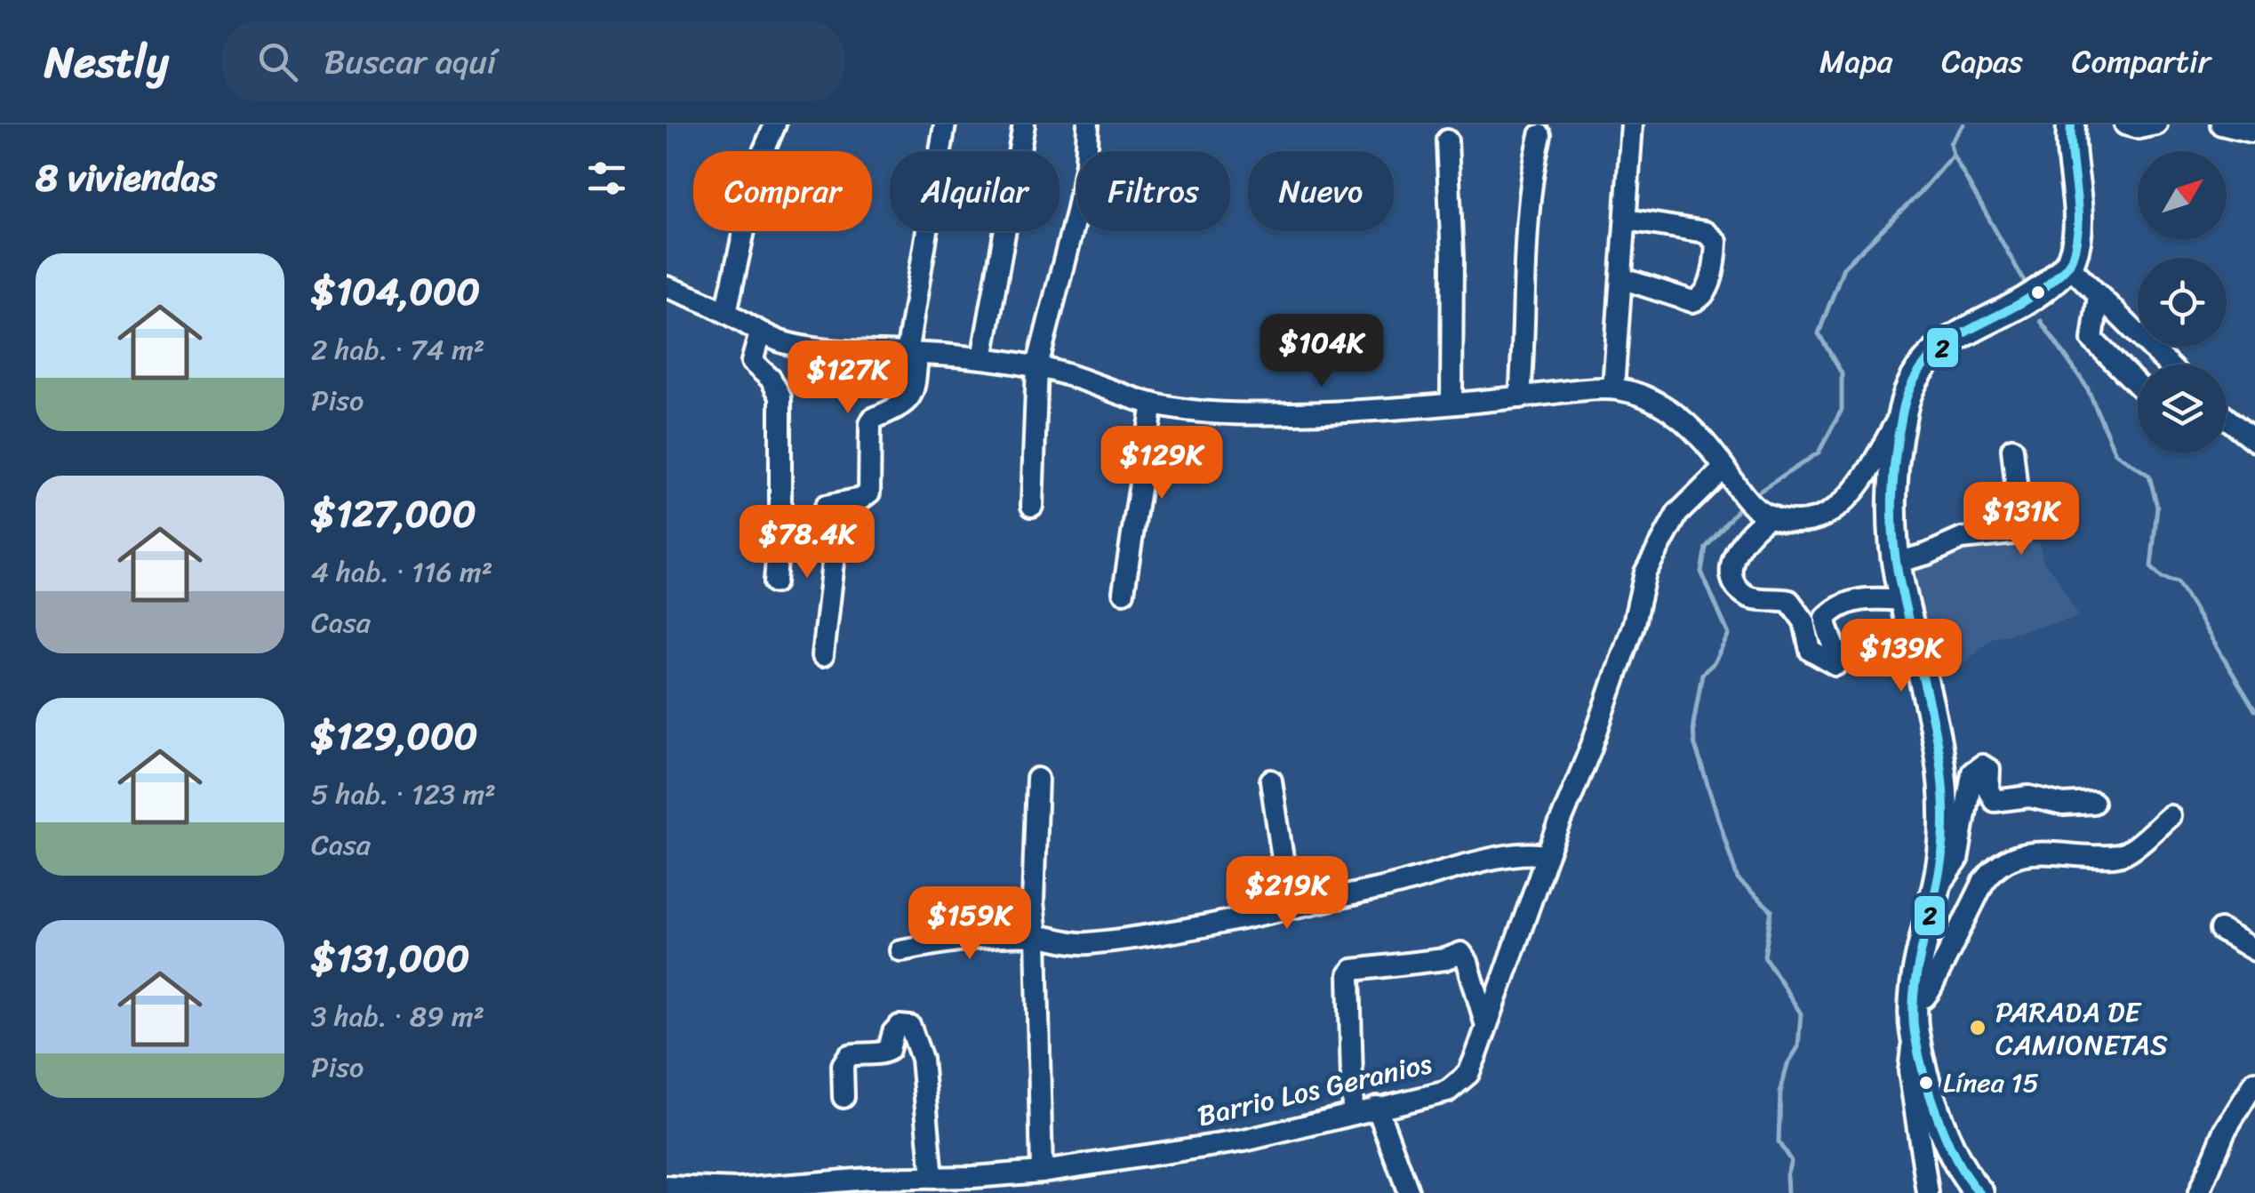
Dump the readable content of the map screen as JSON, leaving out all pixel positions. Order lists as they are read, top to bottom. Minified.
{"streets":{"street":["Barrio Los Geranios"]},"places":["PARADA DE CAMIONETAS","Línea 15"],"lines":["transit line 2"],"north":"top right","page":{"header":"Nestly","search":"Buscar aquí","nav":["Mapa","Capas","Compartir"],"heading":"8 viviendas","chip":["Comprar","Alquilar","Filtros","Nuevo"],"list":[{"name":"$104,000","note":"2 hab. · 74 m² · Piso"},{"name":"$127,000","note":"4 hab. · 116 m² · Casa"},{"name":"$129,000","note":"5 hab. · 123 m² · Casa"},{"name":"$131,000","note":"3 hab. · 89 m² · Piso"}],"price":["$104K","$127K","$129K","$131K","$78.4K","$139K","$219K","$159K"]}}
